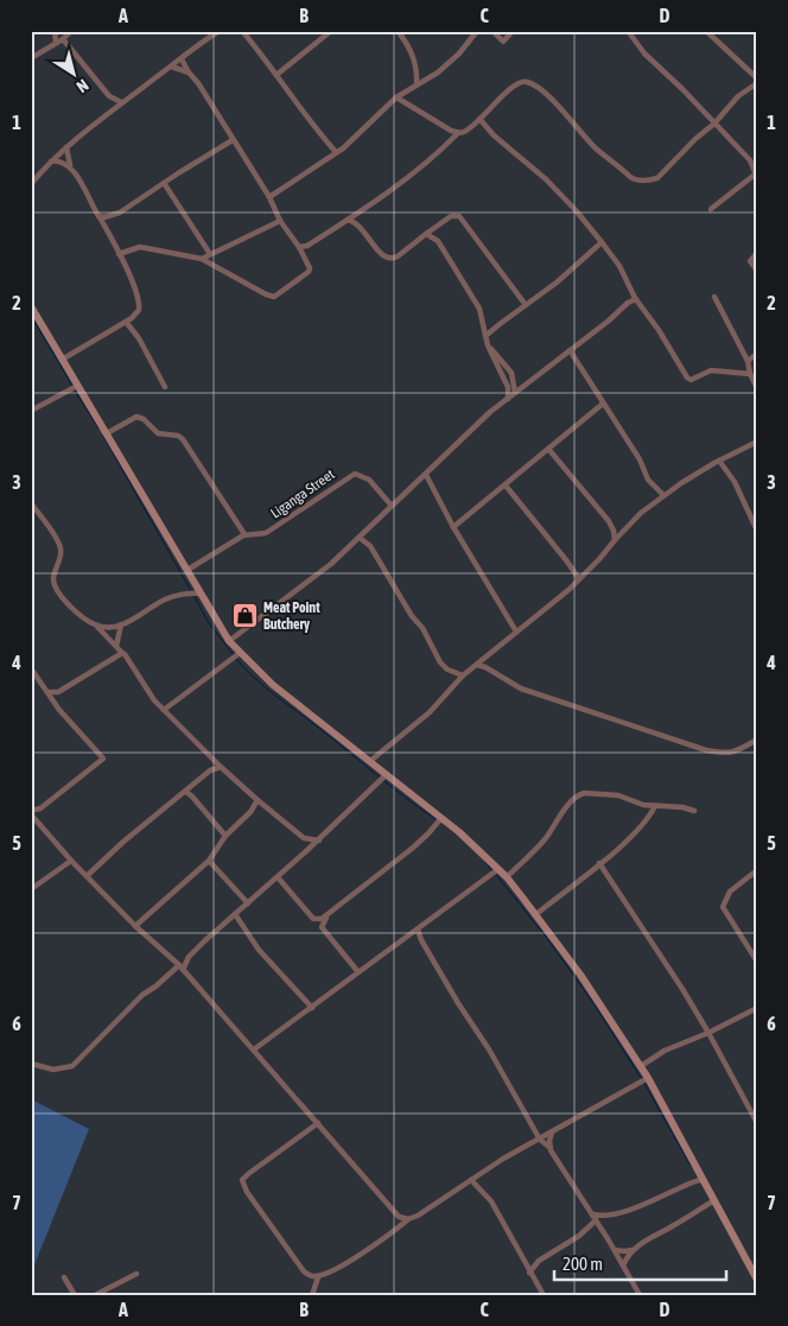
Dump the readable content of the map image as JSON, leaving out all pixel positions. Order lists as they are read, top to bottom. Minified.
{"streets":{"street":["Liganga Street"]},"places":{"shop":["Meat Point Butchery"]},"scale_bar":"200 m","north":"bottom right","grid":{"columns":["A","B","C","D"],"rows":["1","2","3","4","5","6","7"]}}
